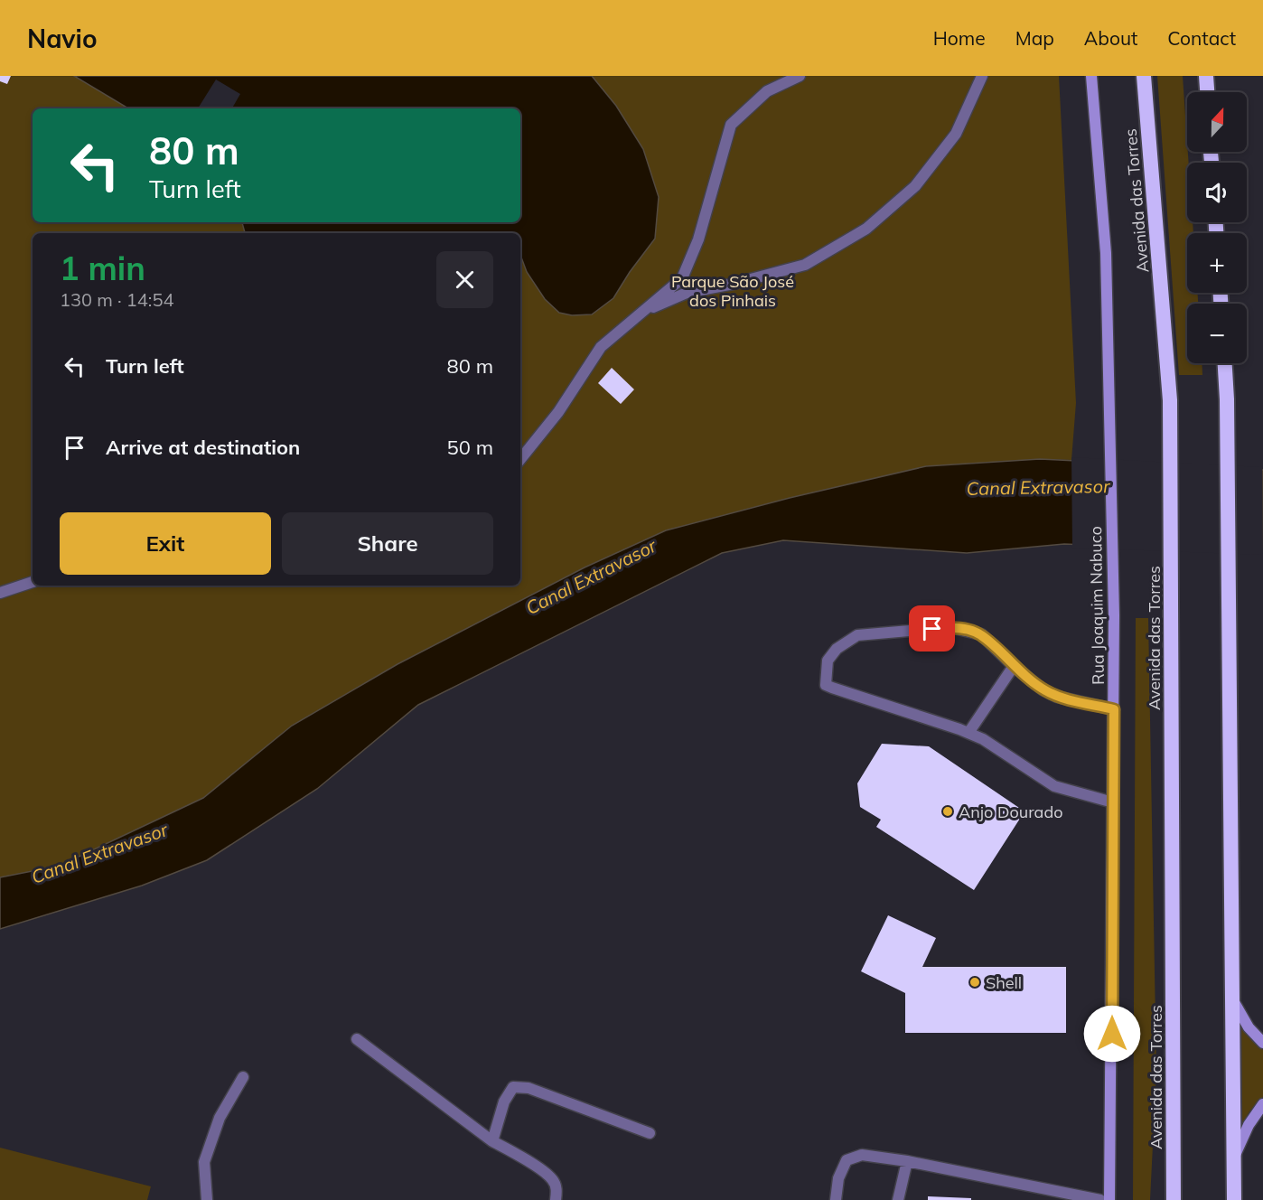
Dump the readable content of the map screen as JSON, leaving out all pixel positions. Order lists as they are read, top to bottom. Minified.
{"streets":{"highway":["Avenida das Torres"],"main road":["Rua Joaquim Nabuco"]},"water":["Canal Extravasor"],"parks":["Parque São José dos Pinhais"],"places":["Anjo Dourado","Shell"],"north":"top","page":{"header":"Navio","nav":["Home","Map","About","Contact"],"map_buttons":["+","−"],"turn":["80 m","Turn left"],"heading":["1 min","130 m · 14:54"],"list":[{"name":"Turn left","value":"80 m"},{"name":"Arrive at destination","value":"50 m"}],"buttons":["Exit","Share"]}}
